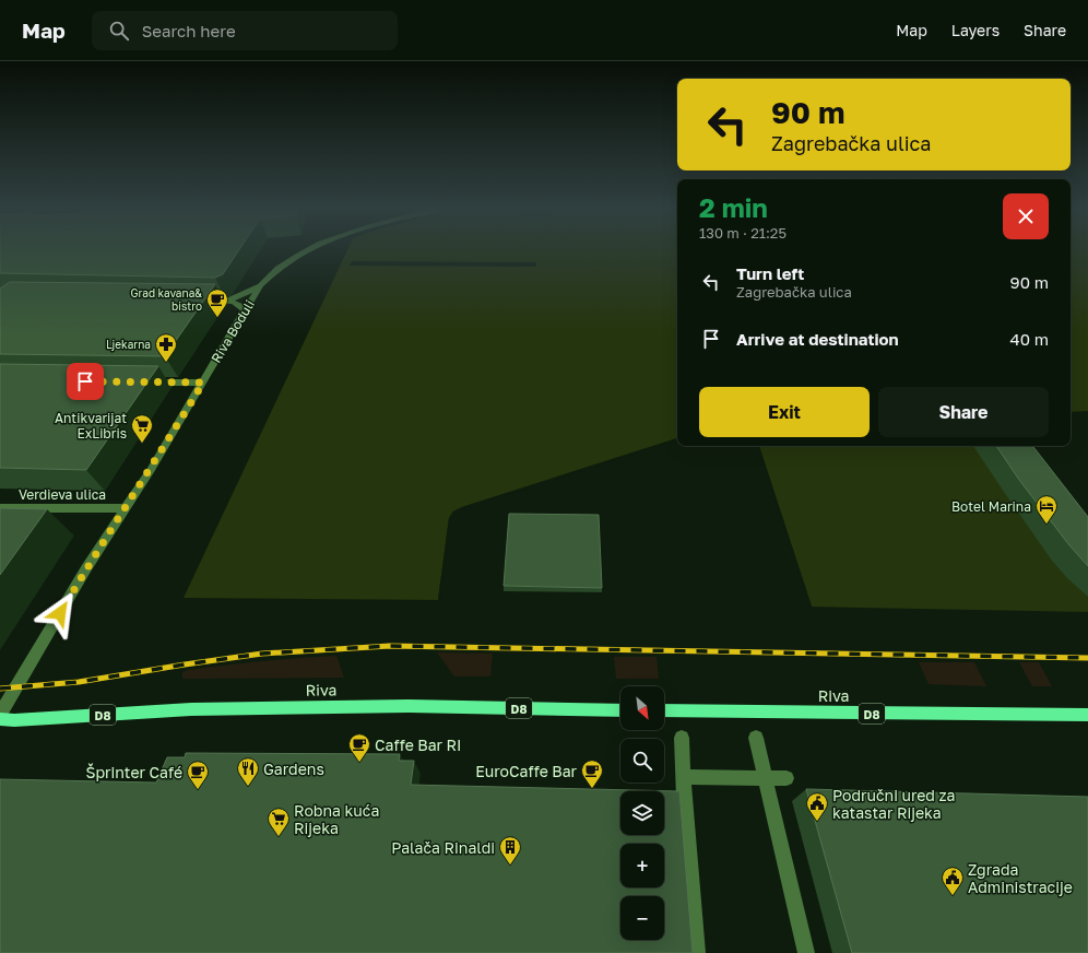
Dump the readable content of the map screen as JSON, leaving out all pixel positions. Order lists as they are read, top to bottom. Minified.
{"streets":{"main road":["Riva","D8"],"street":["Riva Boduli","Verdieva ulica"]},"crossings":[["Riva Boduli","Verdieva ulica"]],"places":{"cafe":["Grad kavana& bistro","Caffe Bar RI","EuroCaffe Bar","Šprinter Café"],"pharmacy":["Ljekarna"],"supermarket":["Antikvarijat ExLibris","Robna kuća Rijeka"],"hotel":["Botel Marina"],"restaurant":["Gardens"],"public building":["Područni ured za katastar Rijeka","Zgrada Administracije"],"building":["Palača Rinaldi"]},"north":"bottom right","page":{"header":"Map","search":"Search here","nav":["Map","Layers","Share"],"turn":["90 m","Zagrebačka ulica"],"heading":["2 min","130 m · 21:25"],"list":[{"name":"Turn left","note":"Zagrebačka ulica","value":"90 m"},{"name":"Arrive at destination","value":"40 m"}],"buttons":["Exit","Share"],"map_buttons":["+","−"]}}
